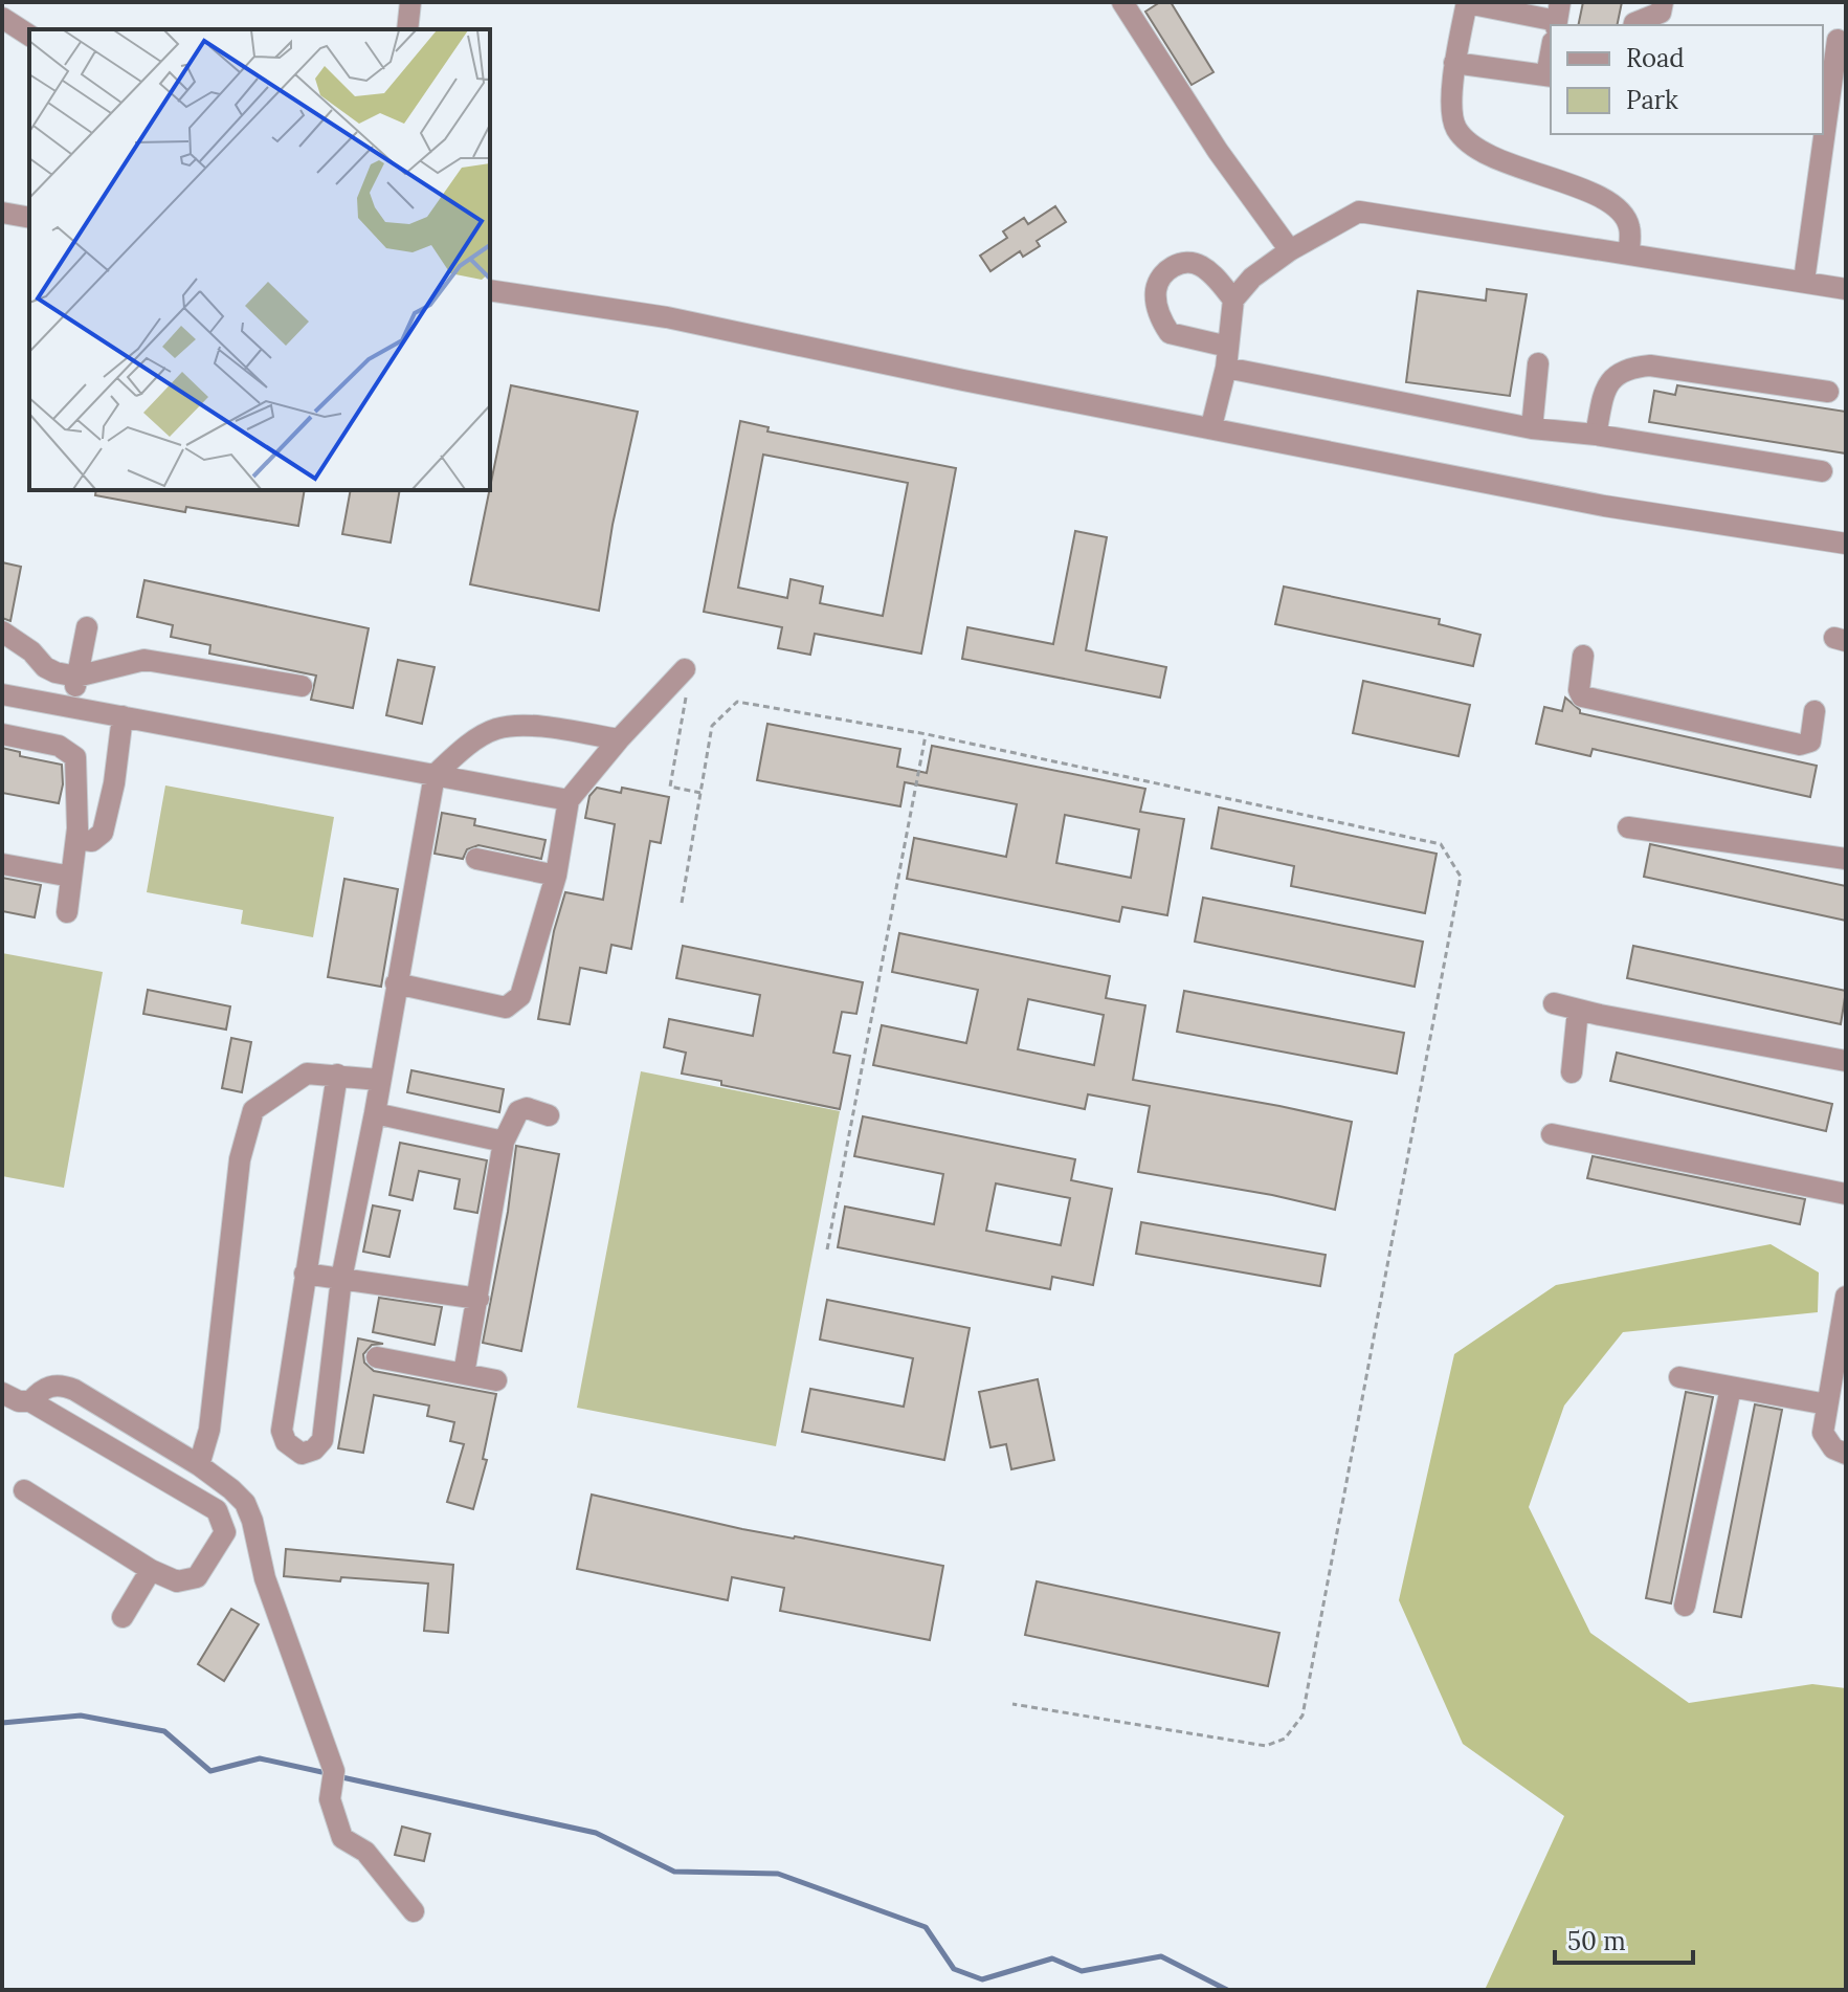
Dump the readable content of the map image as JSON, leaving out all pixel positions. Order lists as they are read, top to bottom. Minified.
{"legend":["Road","Park"],"scale_bar":"50 m"}
